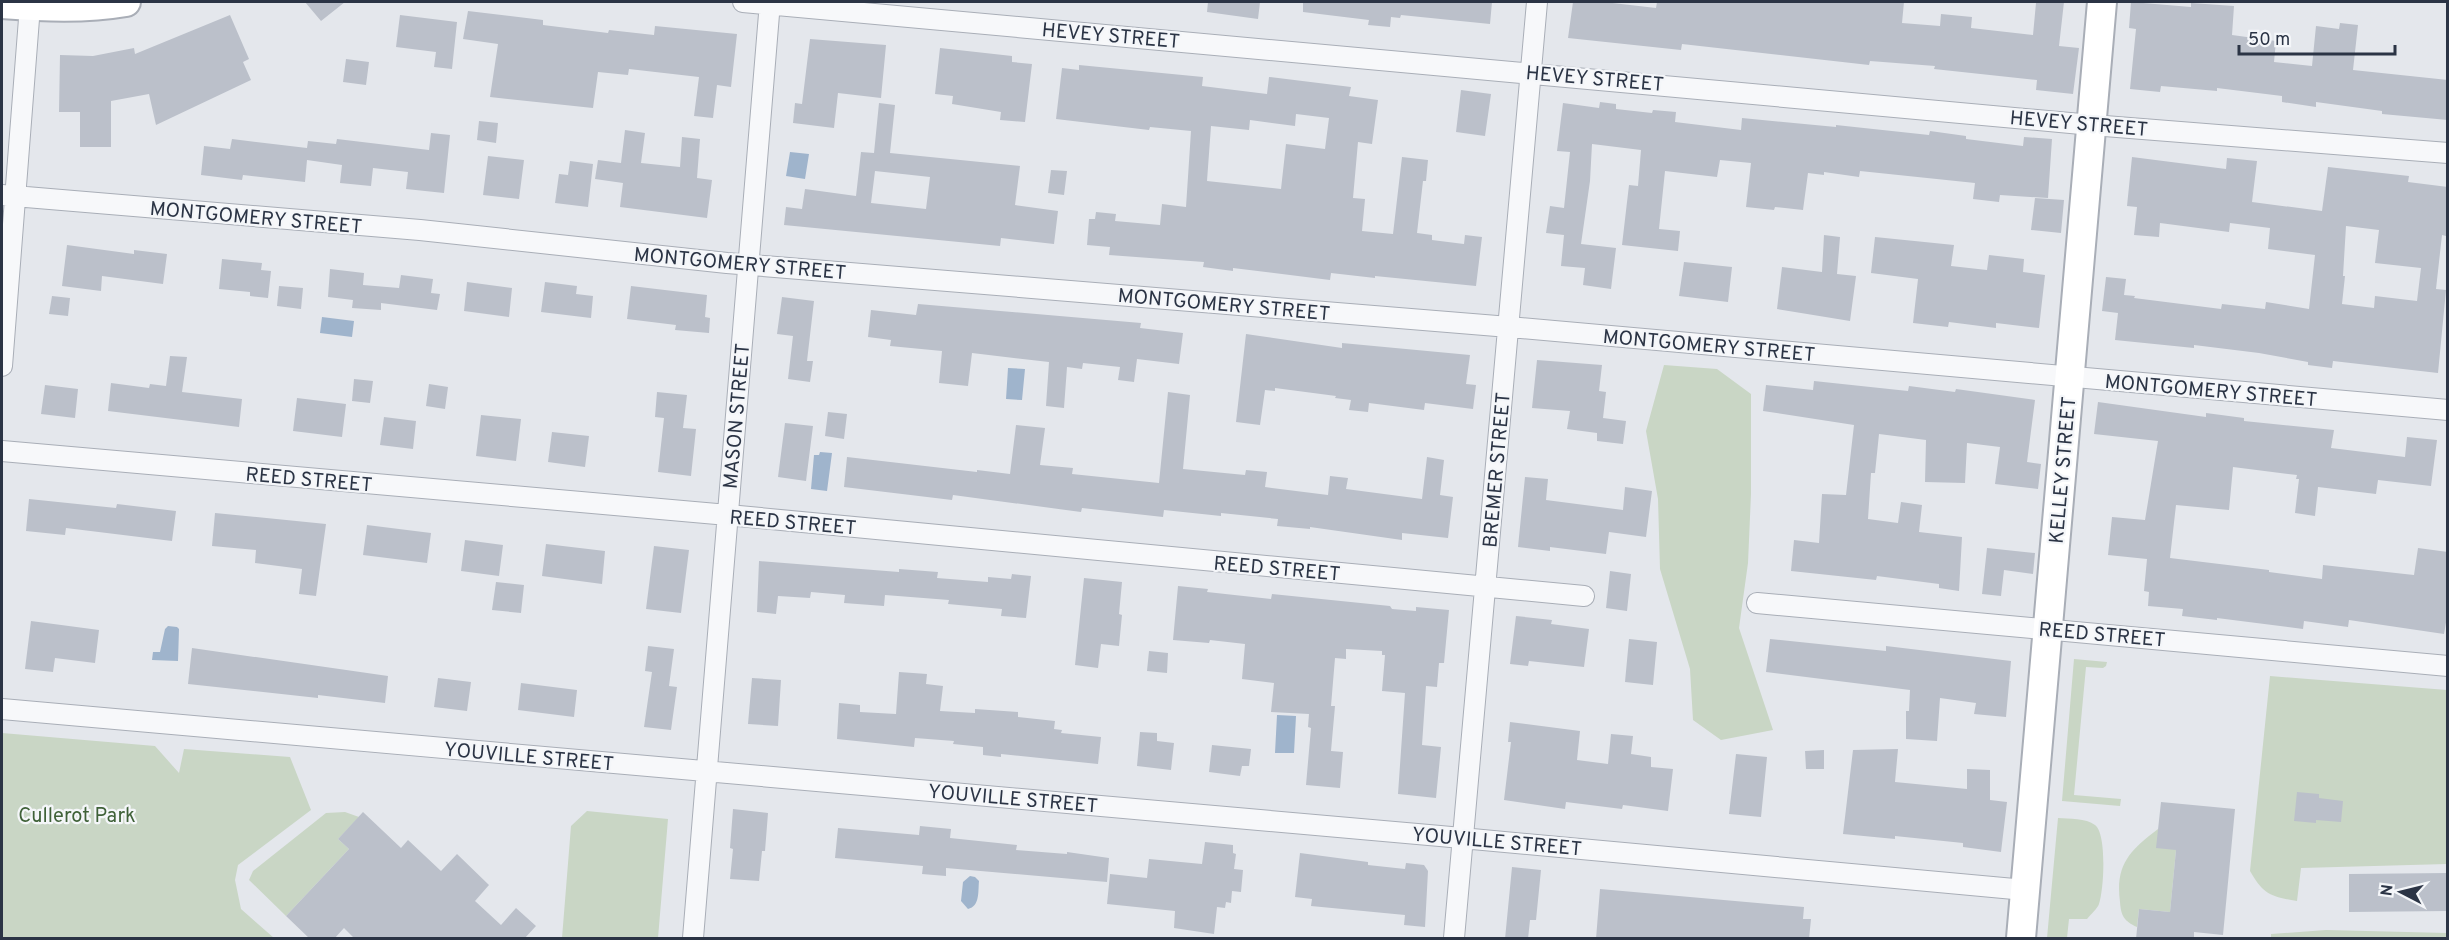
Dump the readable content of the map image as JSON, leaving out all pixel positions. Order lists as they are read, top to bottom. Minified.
{"streets":{"street":["HEVEY STREET","MONTGOMERY STREET","MASON STREET","BREMER STREET","KELLEY STREET","REED STREET","YOUVILLE STREET"]},"crossings":[["HEVEY STREET","MASON STREET"],["HEVEY STREET","BREMER STREET"],["HEVEY STREET","KELLEY STREET"],["MONTGOMERY STREET","MASON STREET"],["MONTGOMERY STREET","BREMER STREET"],["MONTGOMERY STREET","KELLEY STREET"],["MASON STREET","REED STREET"],["MASON STREET","YOUVILLE STREET"],["BREMER STREET","REED STREET"],["BREMER STREET","YOUVILLE STREET"],["KELLEY STREET","REED STREET"],["KELLEY STREET","YOUVILLE STREET"]],"parks":["Cullerot Park"],"scale_bar":"50 m","north":"left"}
